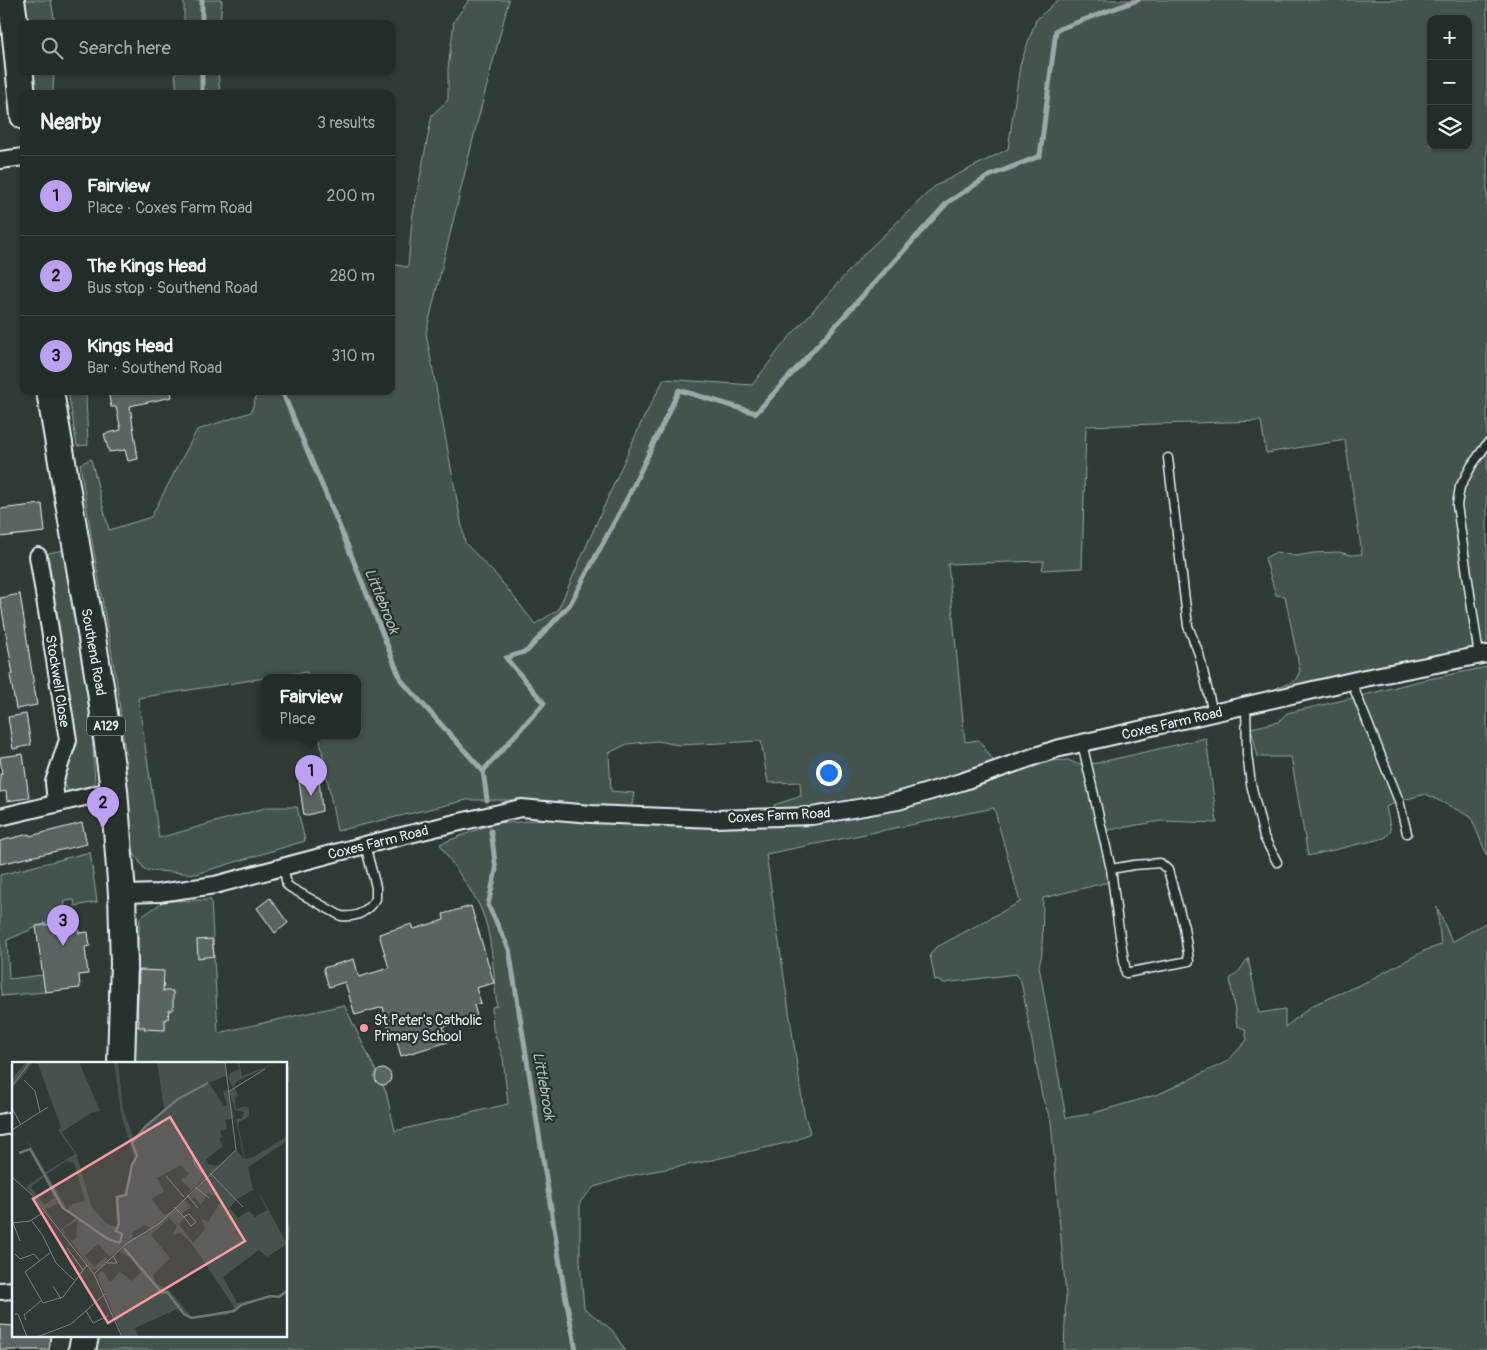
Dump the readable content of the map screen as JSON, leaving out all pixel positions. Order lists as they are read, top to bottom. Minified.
{"streets":{"main road":["Southend Road","A129"],"street":["Stockwell Close","Coxes Farm Road"]},"crossings":[["Southend Road","Coxes Farm Road"]],"water":["Littlebrook"],"places":["St Peter's Catholic Primary School"],"page":{"map_buttons":["+","−"],"search":"Search here","heading":["Nearby","3 results"],"list":[{"mark":"1","name":"Fairview","note":"Place · Coxes Farm Road","value":"200 m"},{"mark":"2","name":"The Kings Head","note":"Bus stop · Southend Road","value":"280 m"},{"mark":"3","name":"Kings Head","note":"Bar · Southend Road","value":"310 m"}],"popup":["Fairview","Place"],"pins":["1","2","3"]}}
